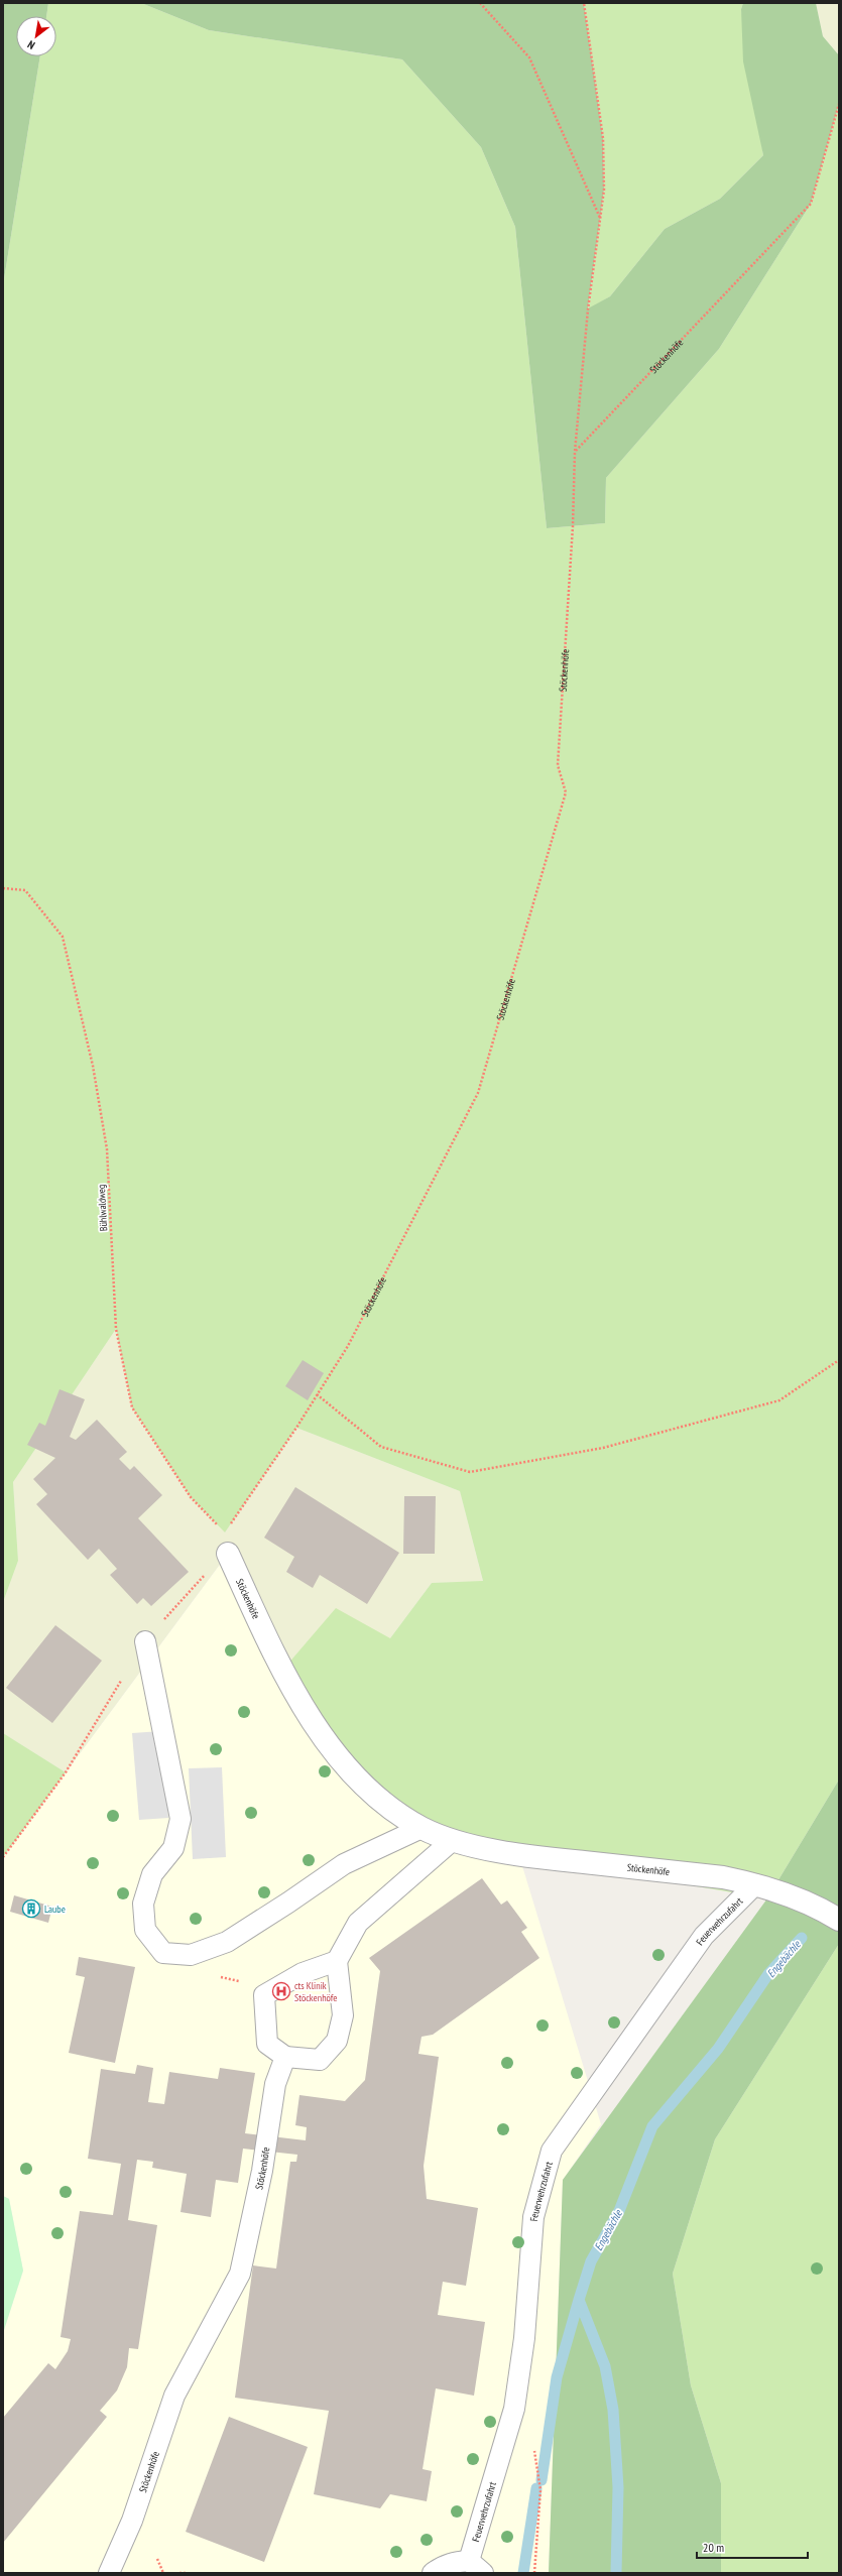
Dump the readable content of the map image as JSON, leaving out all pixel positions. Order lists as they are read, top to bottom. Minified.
{"streets":{"street":["Stöckenhöfe"],"lane":["Feuerwehrzufahrt"],"path":["Bühlwaldweg"]},"crossings":[["Stöckenhöfe","Bühlwaldweg"],["Stöckenhöfe","Feuerwehrzufahrt"]],"water":["Engebächle"],"places":{"building":["Laube"],"hospital":["cts Klinik Stöckenhöfe"]},"scale_bar":"20 m","north":"bottom left"}
